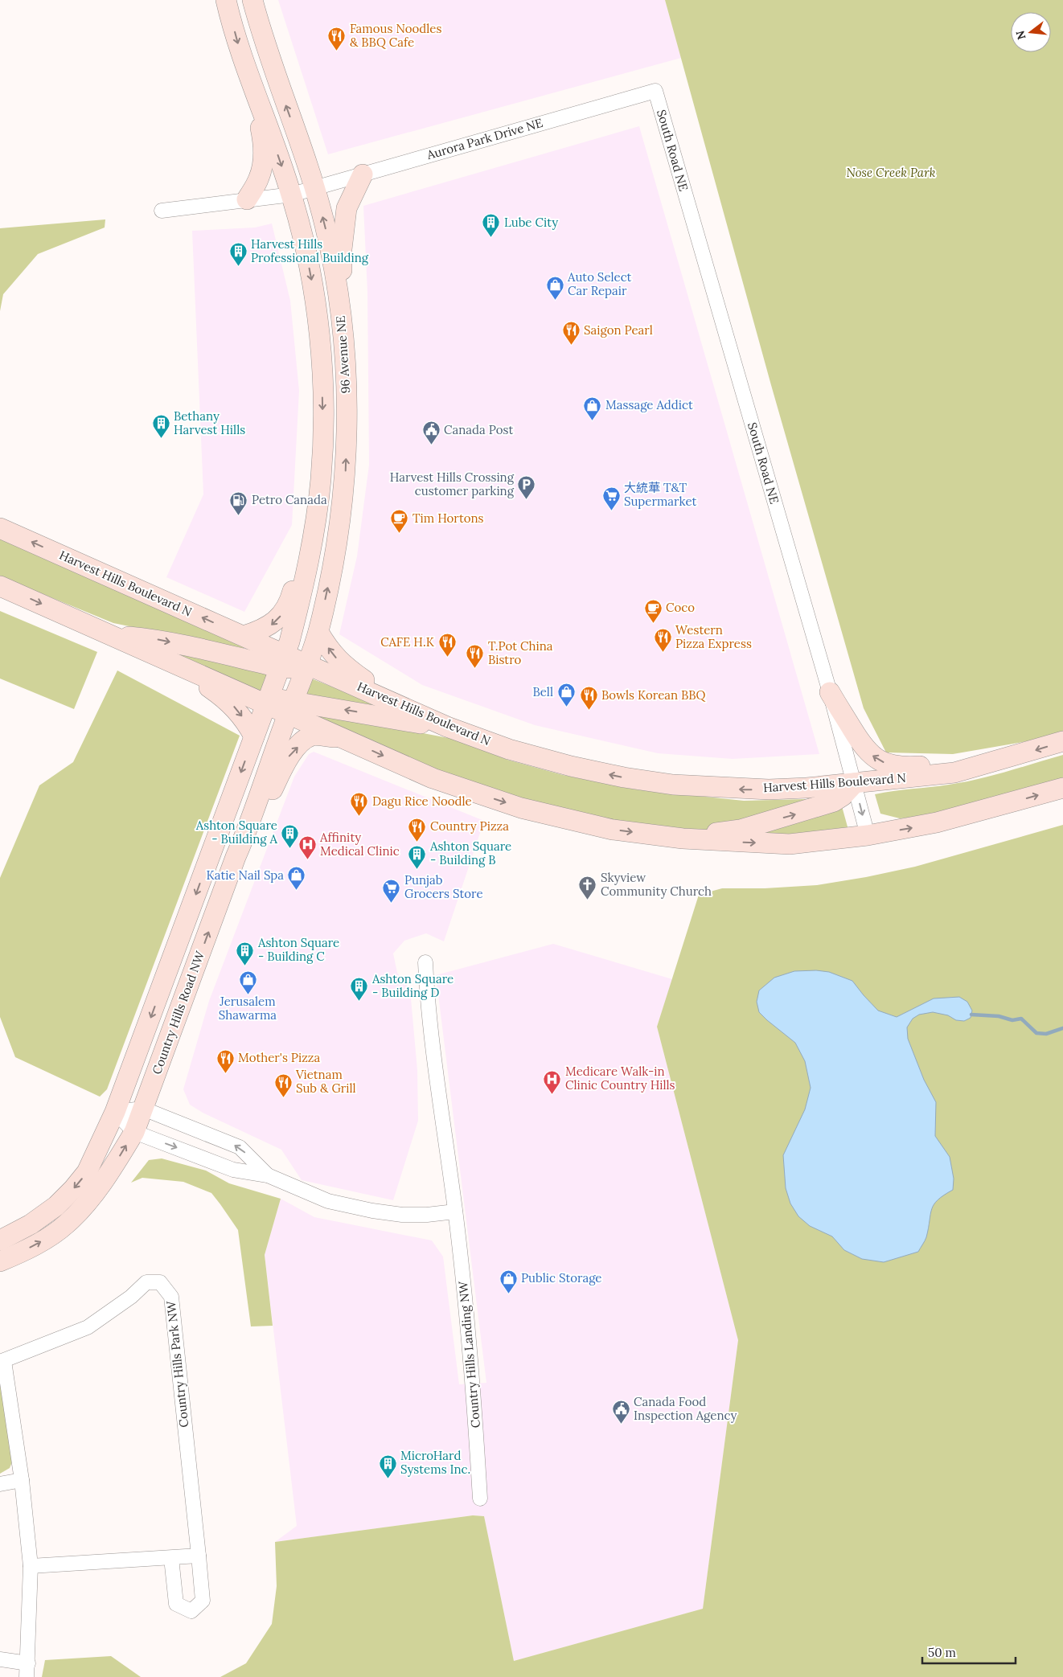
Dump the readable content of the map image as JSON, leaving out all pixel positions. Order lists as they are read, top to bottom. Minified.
{"streets":{"main road":["96 Avenue NE","Harvest Hills Boulevard N","Country Hills Road NW"],"street":["Aurora Park Drive NE","South Road NE","Country Hills Landing NW","Country Hills Park NW"]},"crossings":[["Aurora Park Drive NE","South Road NE"],["Aurora Park Drive NE","96 Avenue NE"],["South Road NE","Harvest Hills Boulevard N"],["96 Avenue NE","Harvest Hills Boulevard N"],["96 Avenue NE","Country Hills Road NW"]],"parks":["Nose Creek Park"],"places":{"restaurant":["Famous Noodles & BBQ Cafe","Saigon Pearl","Western Pizza Express","CAFE H.K","T.Pot China Bistro","Bowls Korean BBQ","Dagu Rice Noodle","Country Pizza","Mother's Pizza","Vietnam Sub & Grill"],"building":["Lube City","Harvest Hills Professional Building","Bethany Harvest Hills","Ashton Square - Building A","Ashton Square - Building B","Ashton Square - Building C","Ashton Square - Building D","MicroHard Systems Inc."],"shop":["Auto Select Car Repair","Massage Addict","Bell","Katie Nail Spa","Jerusalem Shawarma","Public Storage"],"public building":["Canada Post","Canada Food Inspection Agency"],"parking":["Harvest Hills Crossing customer parking"],"supermarket":["大統華 T&T Supermarket","Punjab Grocers Store"],"fuel station":["Petro Canada"],"cafe":["Tim Hortons","Coco"],"hospital":["Affinity Medical Clinic","Medicare Walk-in Clinic Country Hills"],"church":["Skyview Community Church"]},"scale_bar":"50 m","north":"left"}
